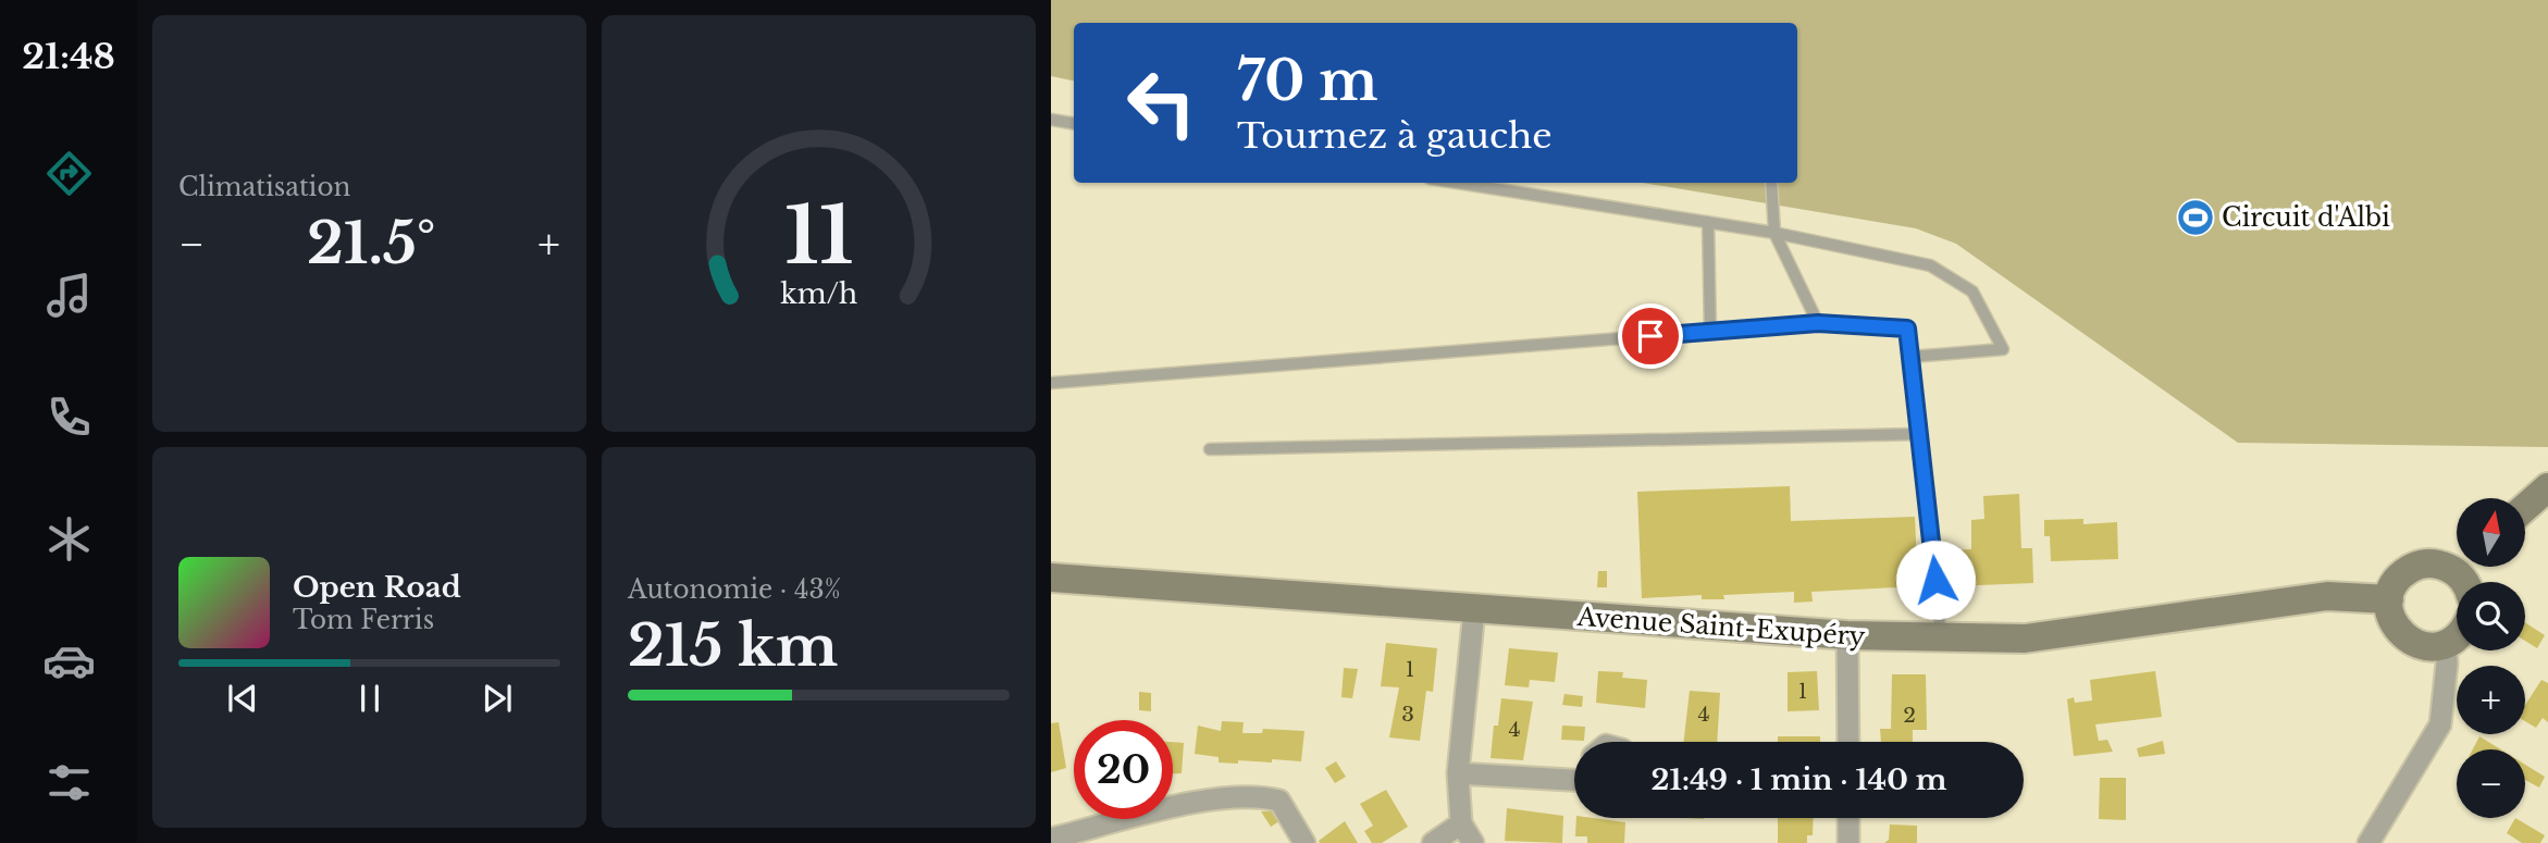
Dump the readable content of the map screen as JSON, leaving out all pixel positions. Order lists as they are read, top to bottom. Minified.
{"streets":{"street":["Avenue Saint-Exupéry"]},"places":{"sports":["Circuit d'Albi"]},"house_numbers":["1","1","3","4","2","4"],"north":"top","page":{"tabs":"21:48","tile":["Climatisation",["Autonomie · 43%","215 km"]],"turn":["70 m","Tournez à gauche"],"heat":["−","21.5°","+"],"map_buttons":["+","−"],"song":["Open Road","Tom Ferris"],"limit":"20","trip":"21:49 · 1 min · 140 m","gauge":["11","km/h"]}}
